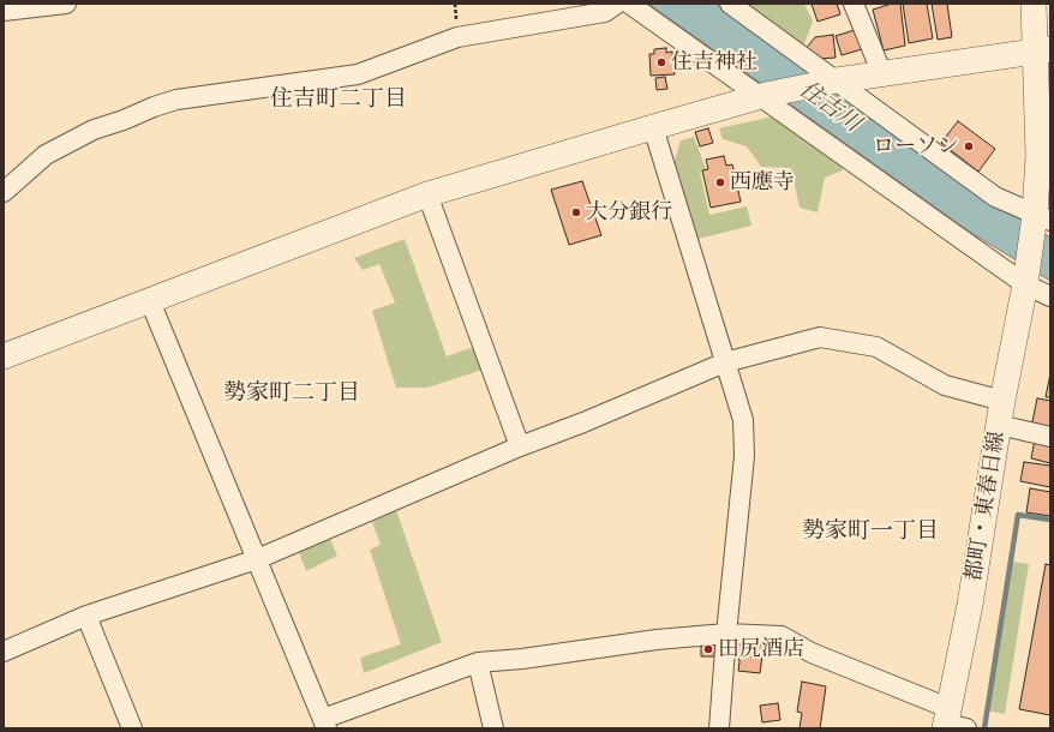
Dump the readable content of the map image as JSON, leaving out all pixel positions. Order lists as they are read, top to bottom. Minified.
{"streets":{"street":["都町・東春日線"]},"districts":["住吉町二丁目","勢家町二丁目","勢家町一丁目"],"water":["住吉川"],"places":["住吉神社","ローソン","西應寺","大分銀行","田尻酒店"]}
